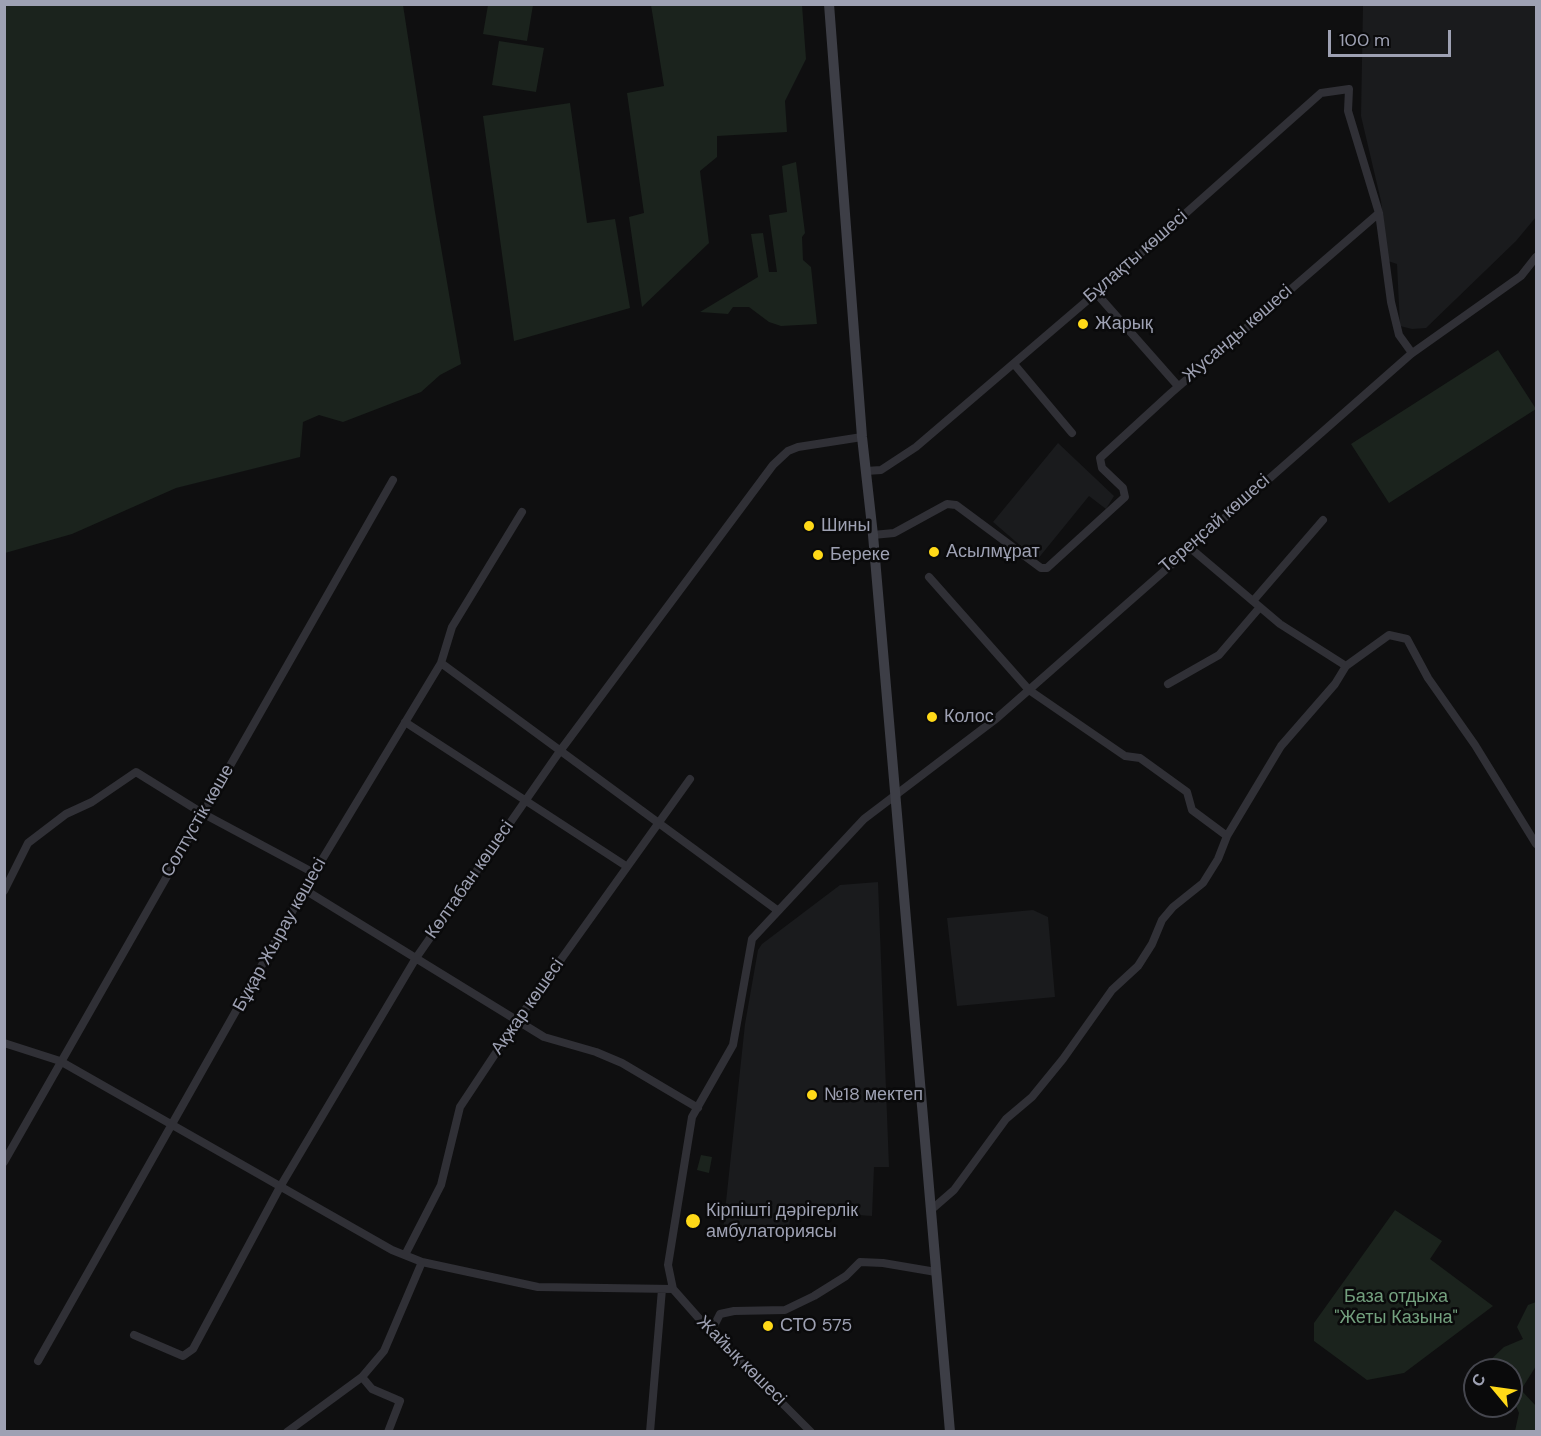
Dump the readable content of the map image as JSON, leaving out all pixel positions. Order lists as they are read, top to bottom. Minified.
{"streets":{"street":["Бұлақты көшесі","Жусанды көшесі","Тереңсай көшесі","Солтүстік көше","Көлтабан көшесі","Бұқар Жырау көшесі","Ақжар көшесі","Жайық көшесі"]},"crossings":[["Бұлақты көшесі","Жусанды көшесі"],["Тереңсай көшесі","Жайық көшесі"]],"parks":["База отдыха \"Жеты Казына\""],"places":["Жарық","Шины","Асылмұрат","Береке","Колос","№18 мектеп","Кірпішті дәрігерлік амбулаториясы","СТО 575"],"scale_bar":"100 m","north":"top left"}
